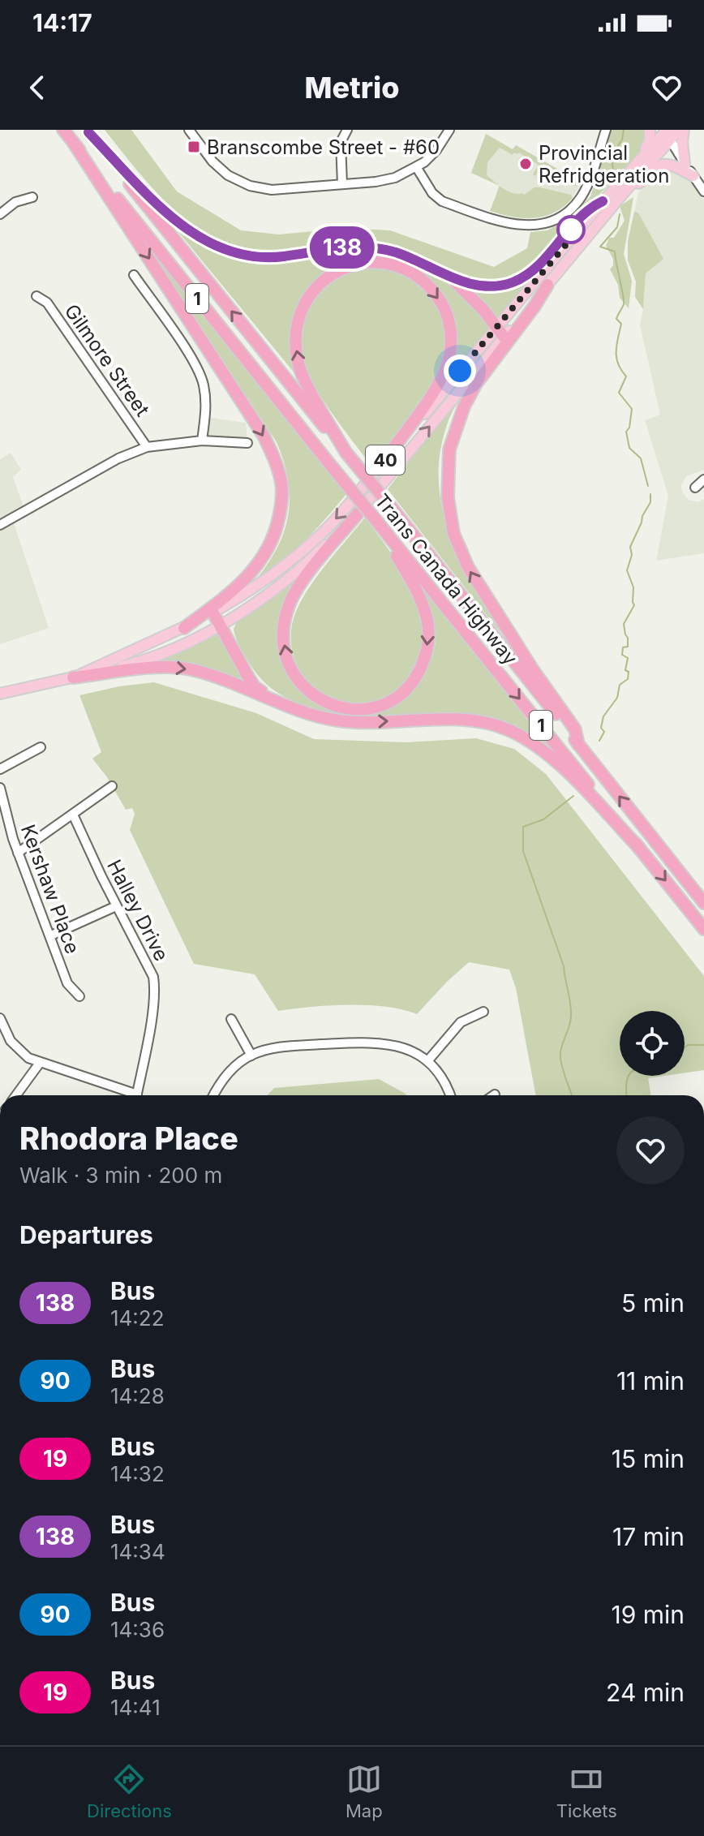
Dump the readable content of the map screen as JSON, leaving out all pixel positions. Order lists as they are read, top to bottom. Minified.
{"streets":{"highway":["1","Trans Canada Highway"],"main road":["40"],"street":["Gilmore Street","Kershaw Place","Halley Drive"]},"places":{"transit":["Branscombe Street - #60"],"other":["Provincial Refridgeration"]},"lines":["bus line 138"],"page":{"status":"14:17","header":"Metrio","on_map":"138","heading":[["Rhodora Place","Walk · 3 min · 200 m"],"Departures"],"list":[{"mark":"138","name":"Bus","note":"14:22","value":"5 min"},{"mark":"90","name":"Bus","note":"14:28","value":"11 min"},{"mark":"19","name":"Bus","note":"14:32","value":"15 min"},{"mark":"138","name":"Bus","note":"14:34","value":"17 min"},{"mark":"90","name":"Bus","note":"14:36","value":"19 min"},{"mark":"19","name":"Bus","note":"14:41","value":"24 min"}],"tabs":["Directions","Map","Tickets"]}}
